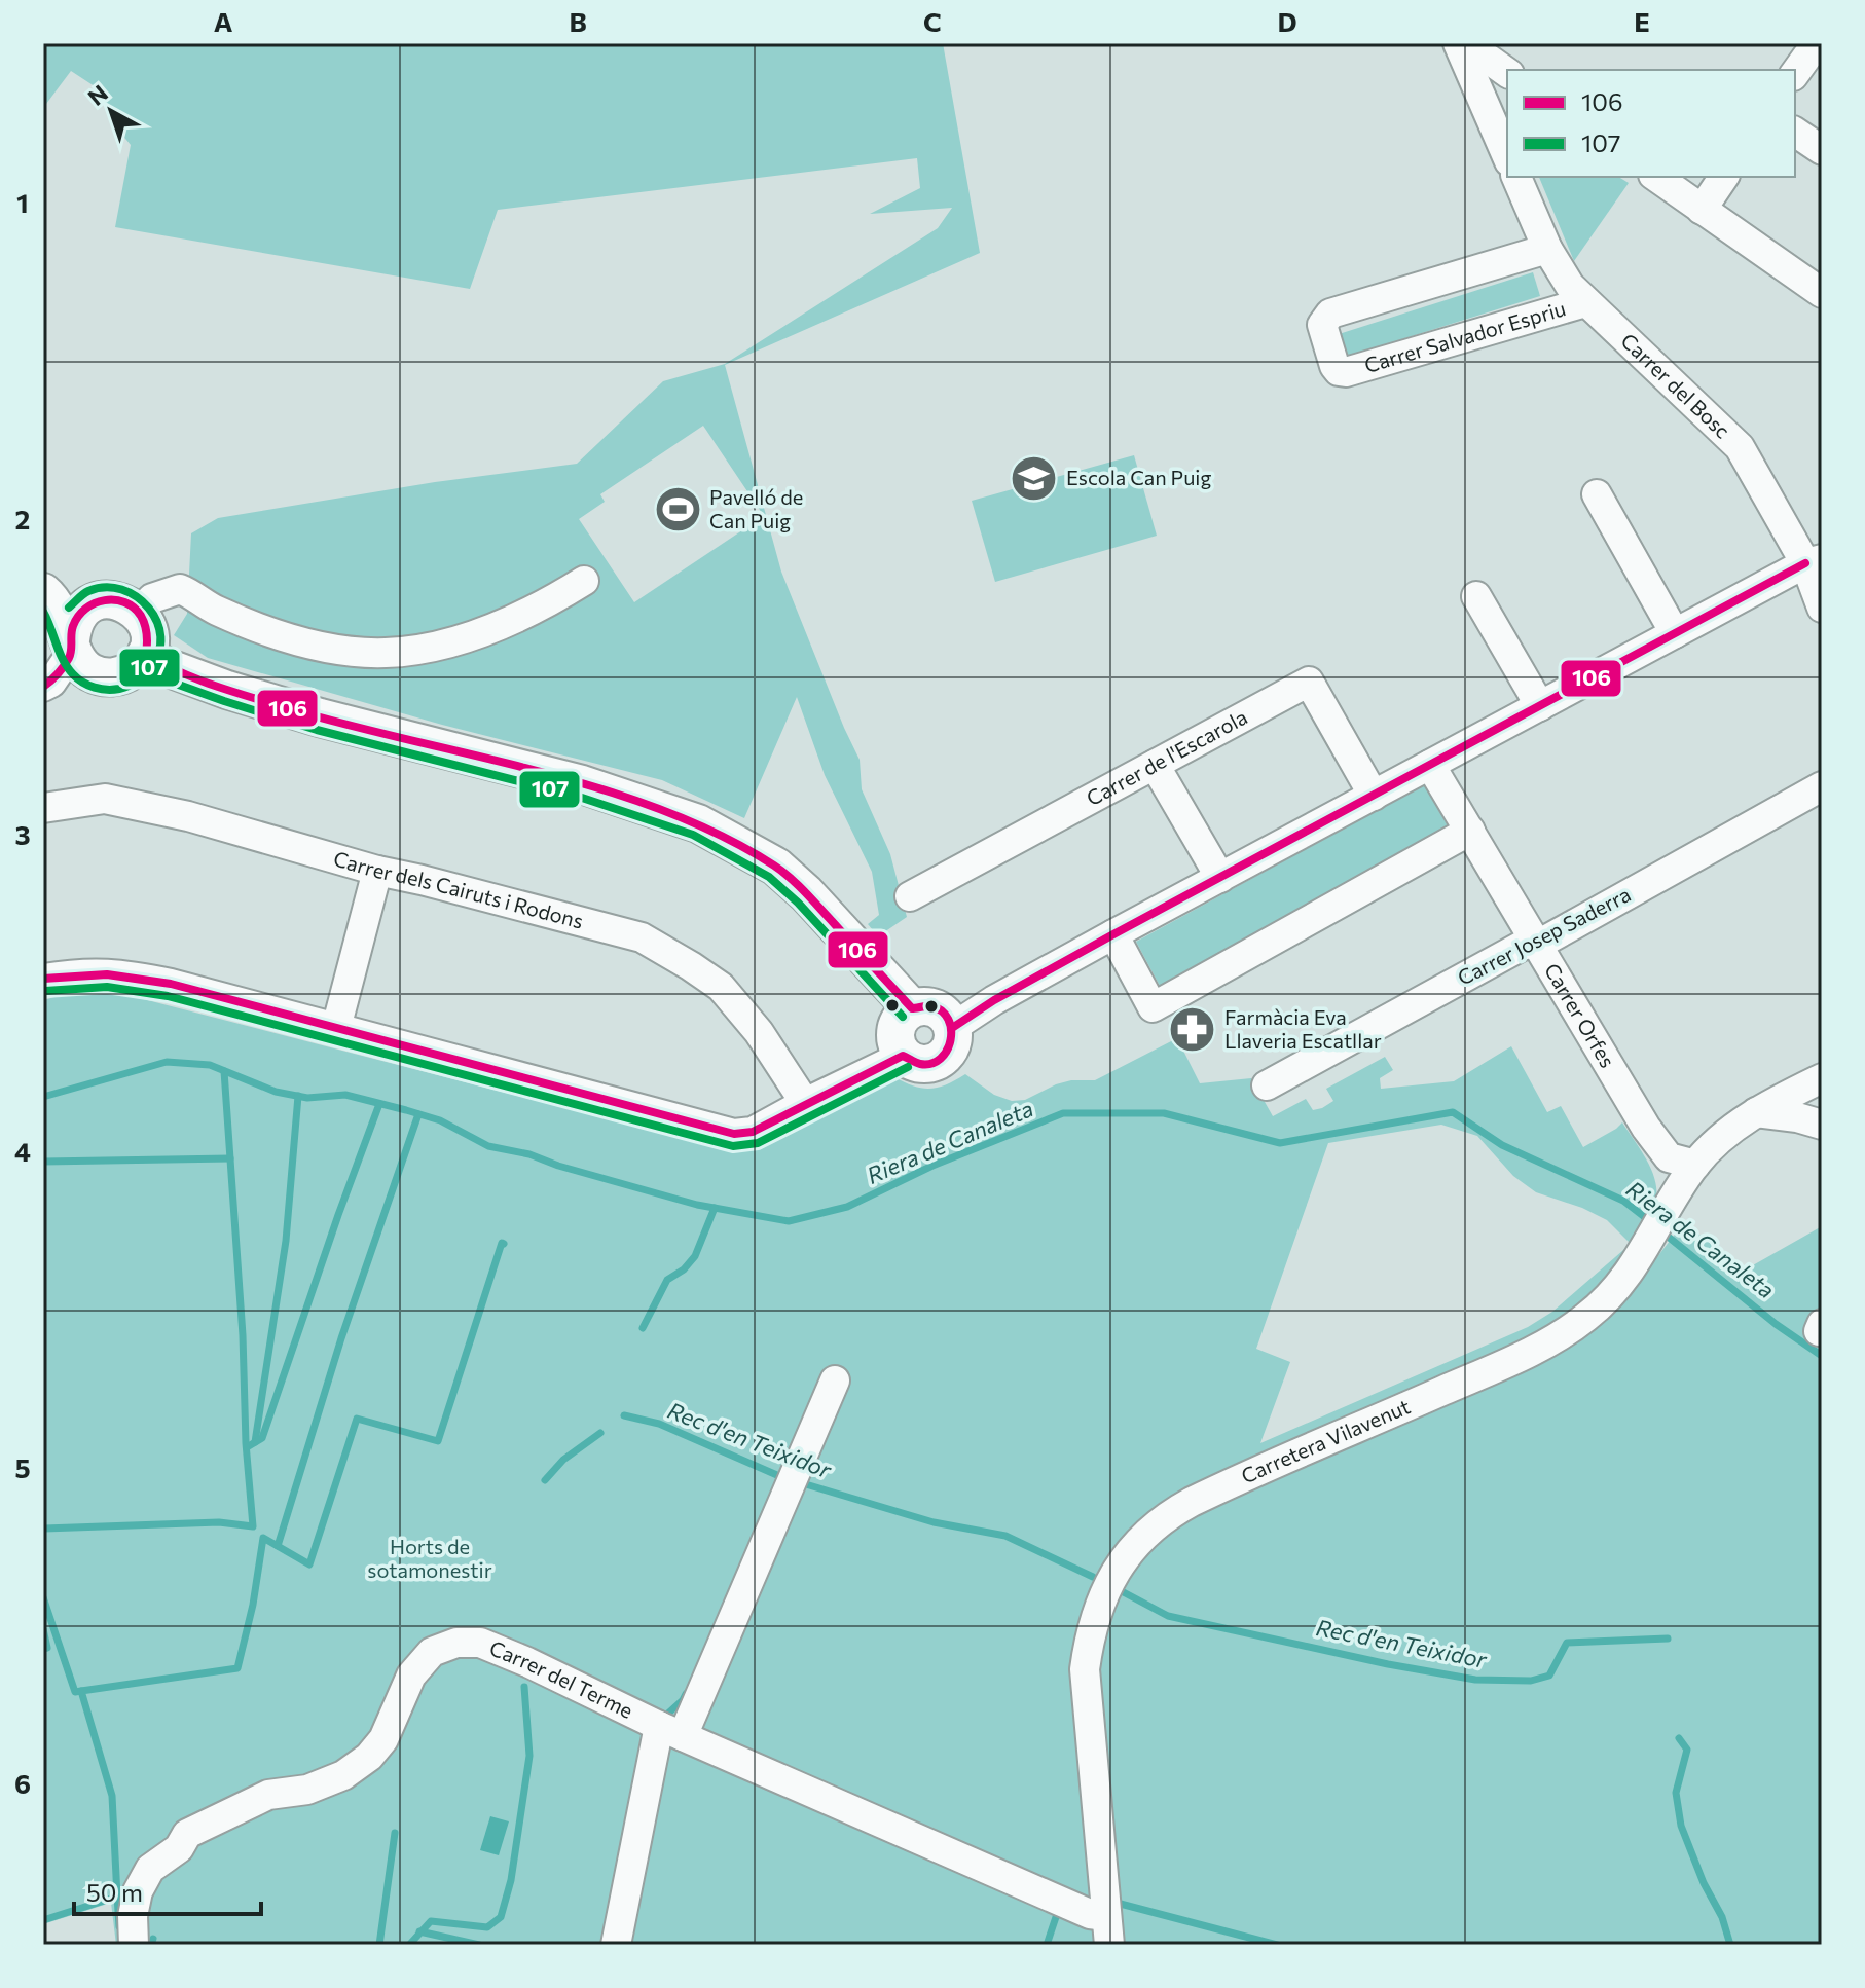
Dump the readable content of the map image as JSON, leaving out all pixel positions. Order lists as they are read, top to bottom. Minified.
{"streets":{"street":["Carrer Salvador Espriu","Carrer del Bosc","Carrer de l'Escarola","Carrer dels Cairuts i Rodons","Carrer Josep Saderra","Carrer Orfes","Carretera Vilavenut","Carrer del Terme"]},"crossings":[["Carrer Salvador Espriu","Carrer del Bosc"],["Carrer Josep Saderra","Carrer Orfes"],["Carrer Orfes","Carretera Vilavenut"],["Carretera Vilavenut","Carrer del Terme"]],"water":["Riera de Canaleta","Rec d'en Teixidor"],"parks":["Horts de sotamonestir"],"places":{"school or university":["Escola Can Puig"],"sports":["Pavelló de Can Puig"],"pharmacy":["Farmàcia Eva Llaveria Escatllar"]},"lines":["transit line 106","transit line 107"],"legend":["106","107"],"scale_bar":"50 m","north":"top left","grid":{"columns":["A","B","C","D","E"],"rows":["1","2","3","4","5","6"]}}
